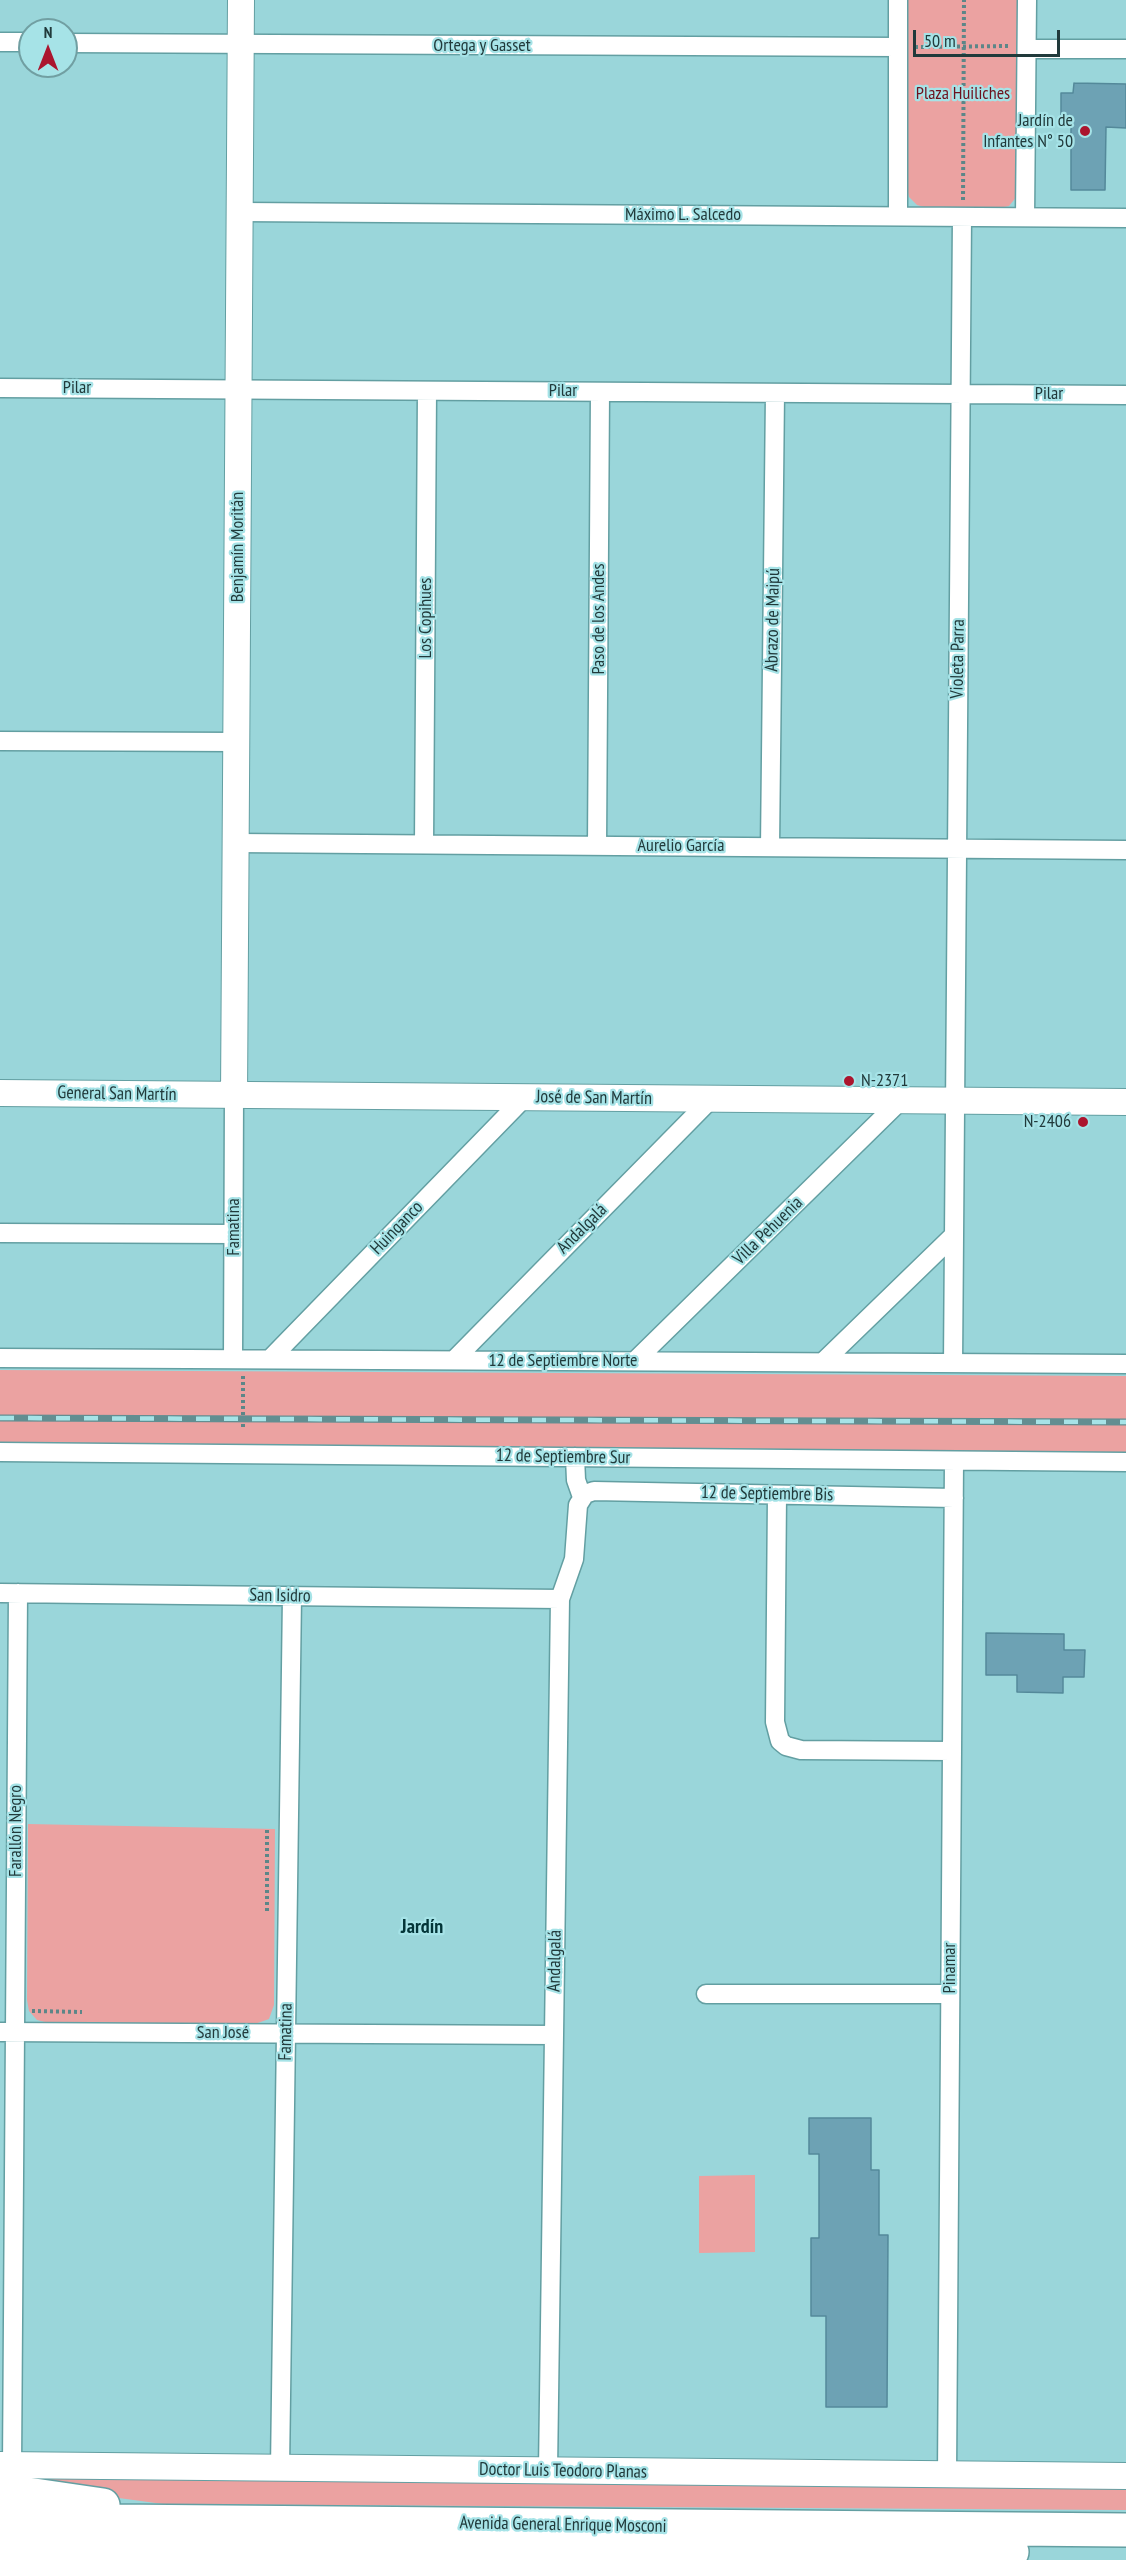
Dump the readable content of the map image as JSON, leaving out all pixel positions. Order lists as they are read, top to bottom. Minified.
{"streets":{"highway":["Avenida General Enrique Mosconi"],"street":["Ortega y Gasset","Máximo L. Salcedo","Pilar","Benjamín Moritán","Los Copihues","Paso de los Andes","Abrazo de Maipú","Violeta Parra","Aurelio García","General San Martín","José de San Martín","Famatina","Huinganco","Andalgalá","Villa Pehuenia","12 de Septiembre Norte","12 de Septiembre Sur","12 de Septiembre Bis","San Isidro","Farallón Negro","Pinamar","San José","Doctor Luis Teodoro Planas"]},"crossings":[["Ortega y Gasset","Benjamín Moritán"],["Máximo L. Salcedo","Benjamín Moritán"],["Máximo L. Salcedo","Violeta Parra"],["Pilar","Benjamín Moritán"],["Pilar","Los Copihues"],["Pilar","Paso de los Andes"],["Pilar","Abrazo de Maipú"],["Pilar","Violeta Parra"],["Benjamín Moritán","Aurelio García"],["Benjamín Moritán","General San Martín"],["Benjamín Moritán","José de San Martín"],["Benjamín Moritán","Famatina"],["Los Copihues","Aurelio García"],["Paso de los Andes","Aurelio García"],["Abrazo de Maipú","Aurelio García"],["Violeta Parra","Aurelio García"],["Violeta Parra","José de San Martín"],["General San Martín","José de San Martín"],["General San Martín","Famatina"],["José de San Martín","Famatina"],["José de San Martín","Huinganco"],["José de San Martín","Andalgalá"],["José de San Martín","Villa Pehuenia"],["Famatina","12 de Septiembre Norte"],["Famatina","San Isidro"],["Famatina","San José"],["Famatina","Doctor Luis Teodoro Planas"],["Huinganco","12 de Septiembre Norte"],["Andalgalá","12 de Septiembre Norte"],["Andalgalá","12 de Septiembre Sur"],["Andalgalá","12 de Septiembre Bis"],["Andalgalá","San Isidro"],["Andalgalá","San José"],["Andalgalá","Doctor Luis Teodoro Planas"],["Villa Pehuenia","12 de Septiembre Norte"],["12 de Septiembre Sur","Pinamar"],["12 de Septiembre Bis","Pinamar"],["San Isidro","Farallón Negro"],["Farallón Negro","San José"],["Farallón Negro","Doctor Luis Teodoro Planas"],["Pinamar","Doctor Luis Teodoro Planas"]],"districts":["Jardín"],"parks":["Plaza Huiliches"],"places":["Jardín de Infantes N° 50","N-2371","N-2406"],"scale_bar":"50 m","north":"top"}
